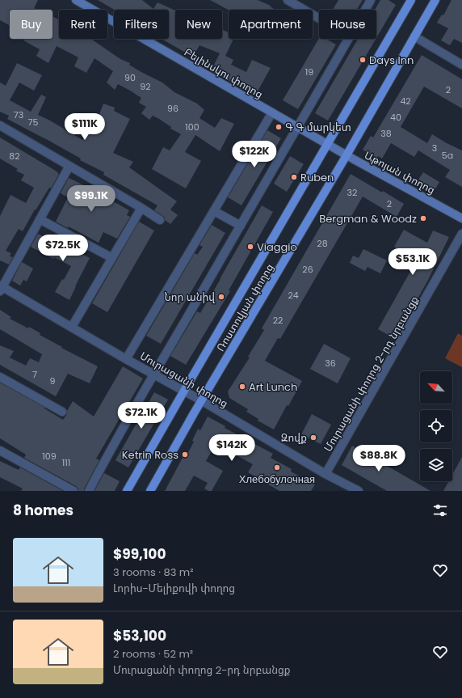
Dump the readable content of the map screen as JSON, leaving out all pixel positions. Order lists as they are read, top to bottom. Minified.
{"streets":{"main road":["Բելինսկու փողոց","Աթոյան փողոց","Ռոստովյան փողոց"],"street":["Մուրացանի փողոց 2-րդ նրբանցք","Մուրացանի փողոց"]},"crossings":[["Բելինսկու փողոց","Աթոյան փողոց"],["Բելինսկու փողոց","Ռոստովյան փողոց"],["Աթոյան փողոց","Ռոստովյան փողոց"],["Ռոստովյան փողոց","Մուրացանի փողոց"],["Մուրացանի փողոց 2-րդ նրբանցք","Մուրացանի փողոց"]],"places":["Days Inn","Գ Գ մարկետ","Ruben","Bergman & Woodz","Viaggio","Նոր անիվ","Art Lunch","Զովք","Ketrin Ross","Хлебобулочная"],"house_numbers":["19","90","92","2","42","96","73","40","75","100","38","3","5a","82","32","2","28","26","24","22","36","7","9","109","111"],"north":"top left","page":{"chip":["Buy","Rent","Filters","New","Apartment","House"],"price":["$111K","$122K","$99.1K","$72.5K","$53.1K","$72.1K","$142K","$88.8K"],"heading":"8 homes","list":[{"name":"$99,100","note":"3 rooms · 83 m² · Լորիս-Մելիքովի փողոց"},{"name":"$53,100","note":"2 rooms · 52 m² · Մուրացանի փողոց 2-րդ նրբանցք"}]}}
